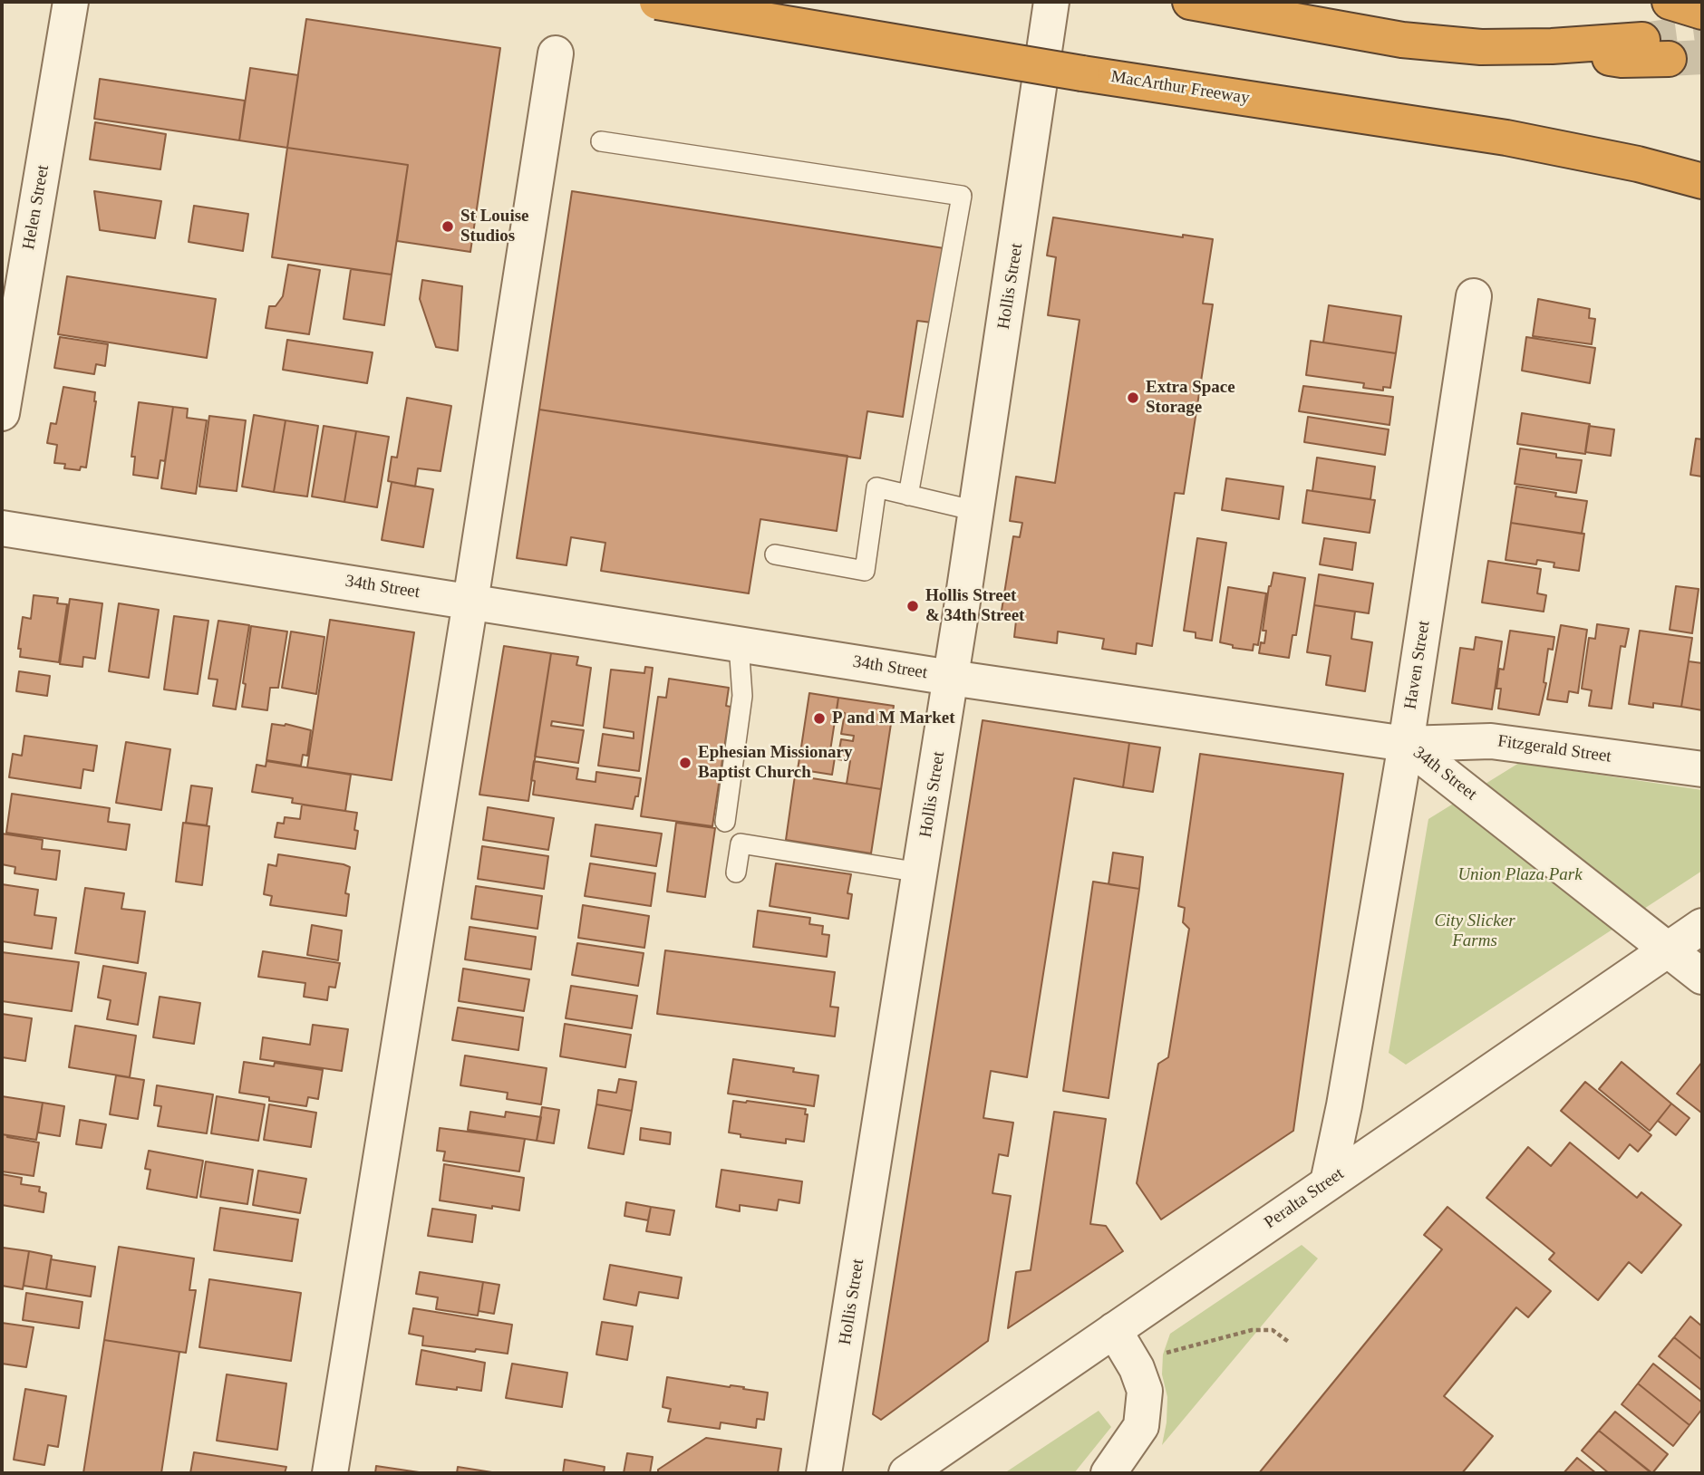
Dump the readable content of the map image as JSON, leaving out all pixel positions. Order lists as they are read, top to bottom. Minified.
{"streets":{"highway":["MacArthur Freeway"],"street":["Helen Street","Hollis Street","34th Street","Haven Street","Fitzgerald Street","Peralta Street"]},"crossings":[["Hollis Street","34th Street"],["34th Street","Haven Street"],["34th Street","Fitzgerald Street"],["34th Street","Peralta Street"],["Haven Street","Fitzgerald Street"],["Haven Street","Peralta Street"]],"parks":["Union Plaza Park","City Slicker Farms"],"places":["St Louise Studios","Extra Space Storage","Hollis Street & 34th Street","P and M Market","Ephesian Missionary Baptist Church"]}
